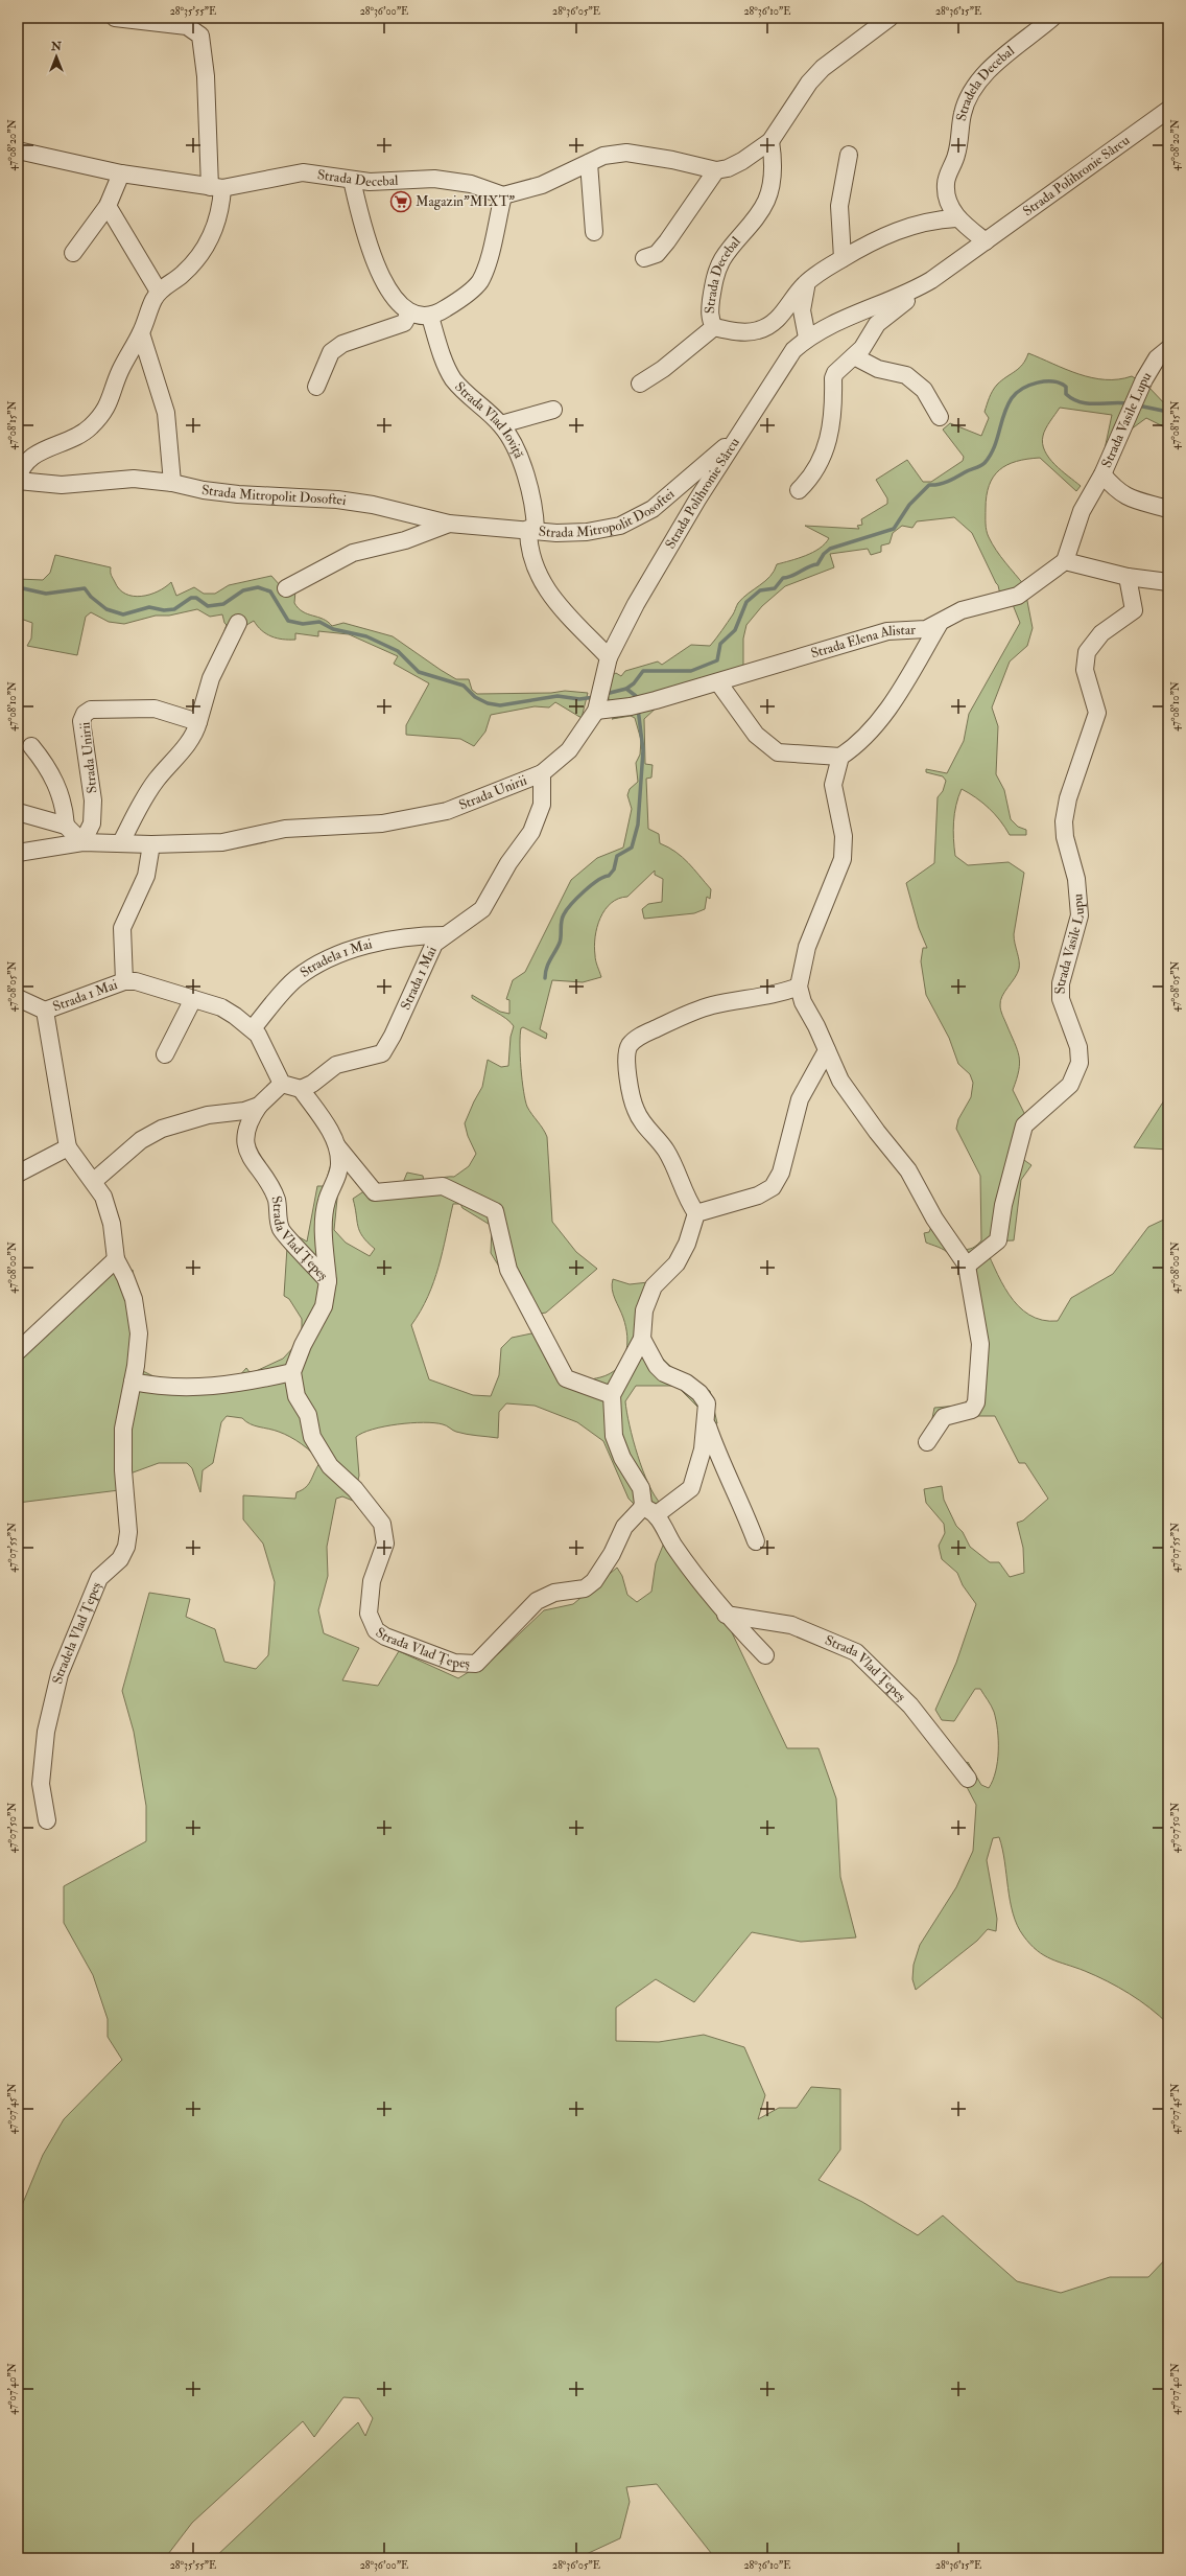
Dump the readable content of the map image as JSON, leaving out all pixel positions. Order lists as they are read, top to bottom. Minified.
{"streets":{"street":["Stradela Decebal","Strada Decebal","Strada Polihronie Sârcu","Strada Vasile Lupu","Strada Vlad Ioviță","Strada Mitropolit Dosoftei","Strada Elena Alistar","Strada Unirii","Stradela 1 Mai","Strada 1 Mai","Strada Vlad Țepeș","Stradela Vlad Țepeș"]},"crossings":[["Strada Polihronie Sârcu","Strada Mitropolit Dosoftei"],["Strada Polihronie Sârcu","Strada Unirii"],["Strada Vasile Lupu","Strada Elena Alistar"],["Strada Vlad Ioviță","Strada Mitropolit Dosoftei"],["Strada Elena Alistar","Strada Unirii"],["Strada Unirii","Strada 1 Mai"],["Stradela 1 Mai","Strada 1 Mai"]],"places":{"supermarket":["Magazin”MIXT”"]},"north":"top","coordinates":["28°35'55\"E","28°36'00\"E","28°36'05\"E","28°36'10\"E","28°36'15\"E","47°08'20\"N","47°08'15\"N","47°08'10\"N","47°08'05\"N","47°08'00\"N","47°07'55\"N","47°07'50\"N","47°07'45\"N","47°07'40\"N"]}
